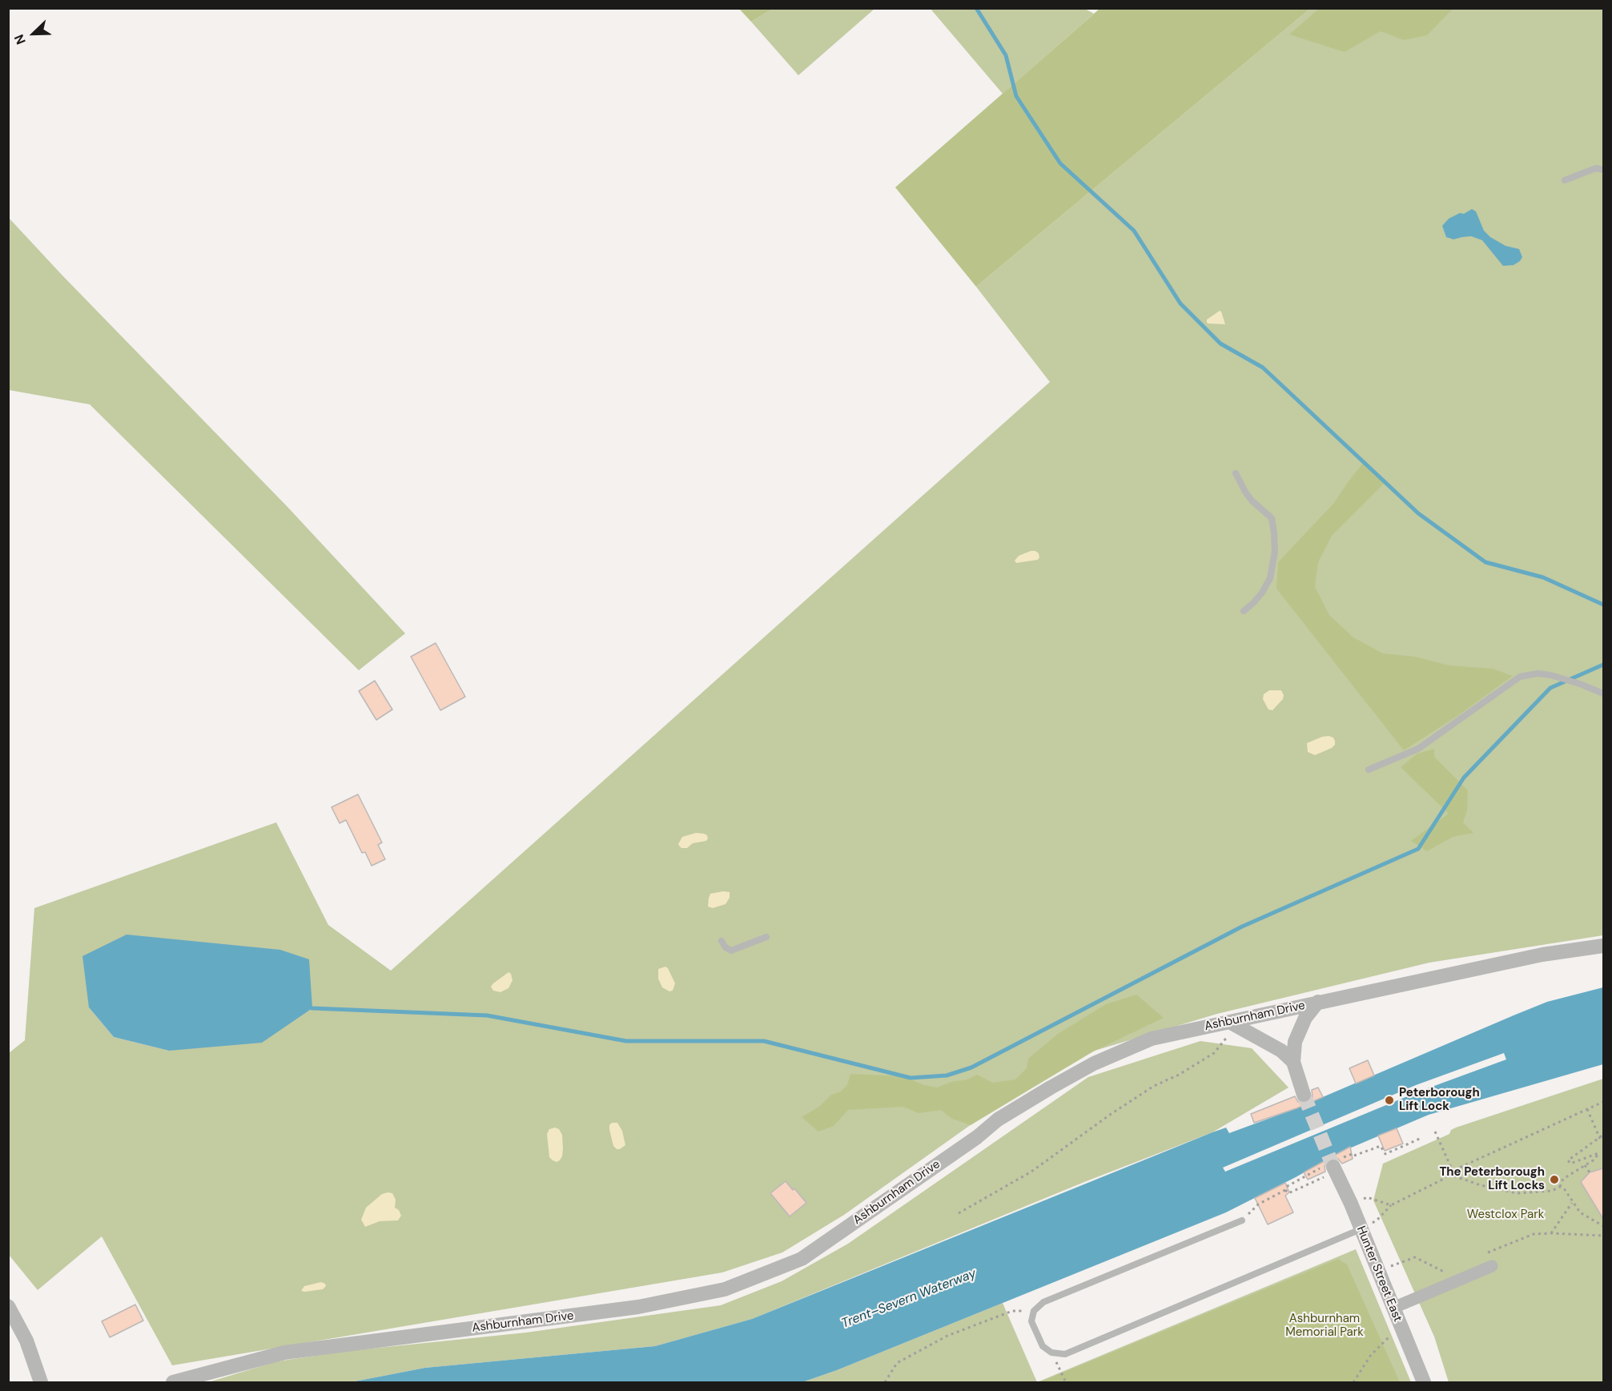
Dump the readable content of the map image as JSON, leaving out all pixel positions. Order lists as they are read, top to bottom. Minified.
{"streets":{"street":["Ashburnham Drive","Hunter Street East"]},"water":["Trent–Severn Waterway"],"parks":["Westclox Park","Ashburnham Memorial Park"],"places":["Peterborough Lift Lock","The Peterborough Lift Locks"],"north":"bottom left"}
